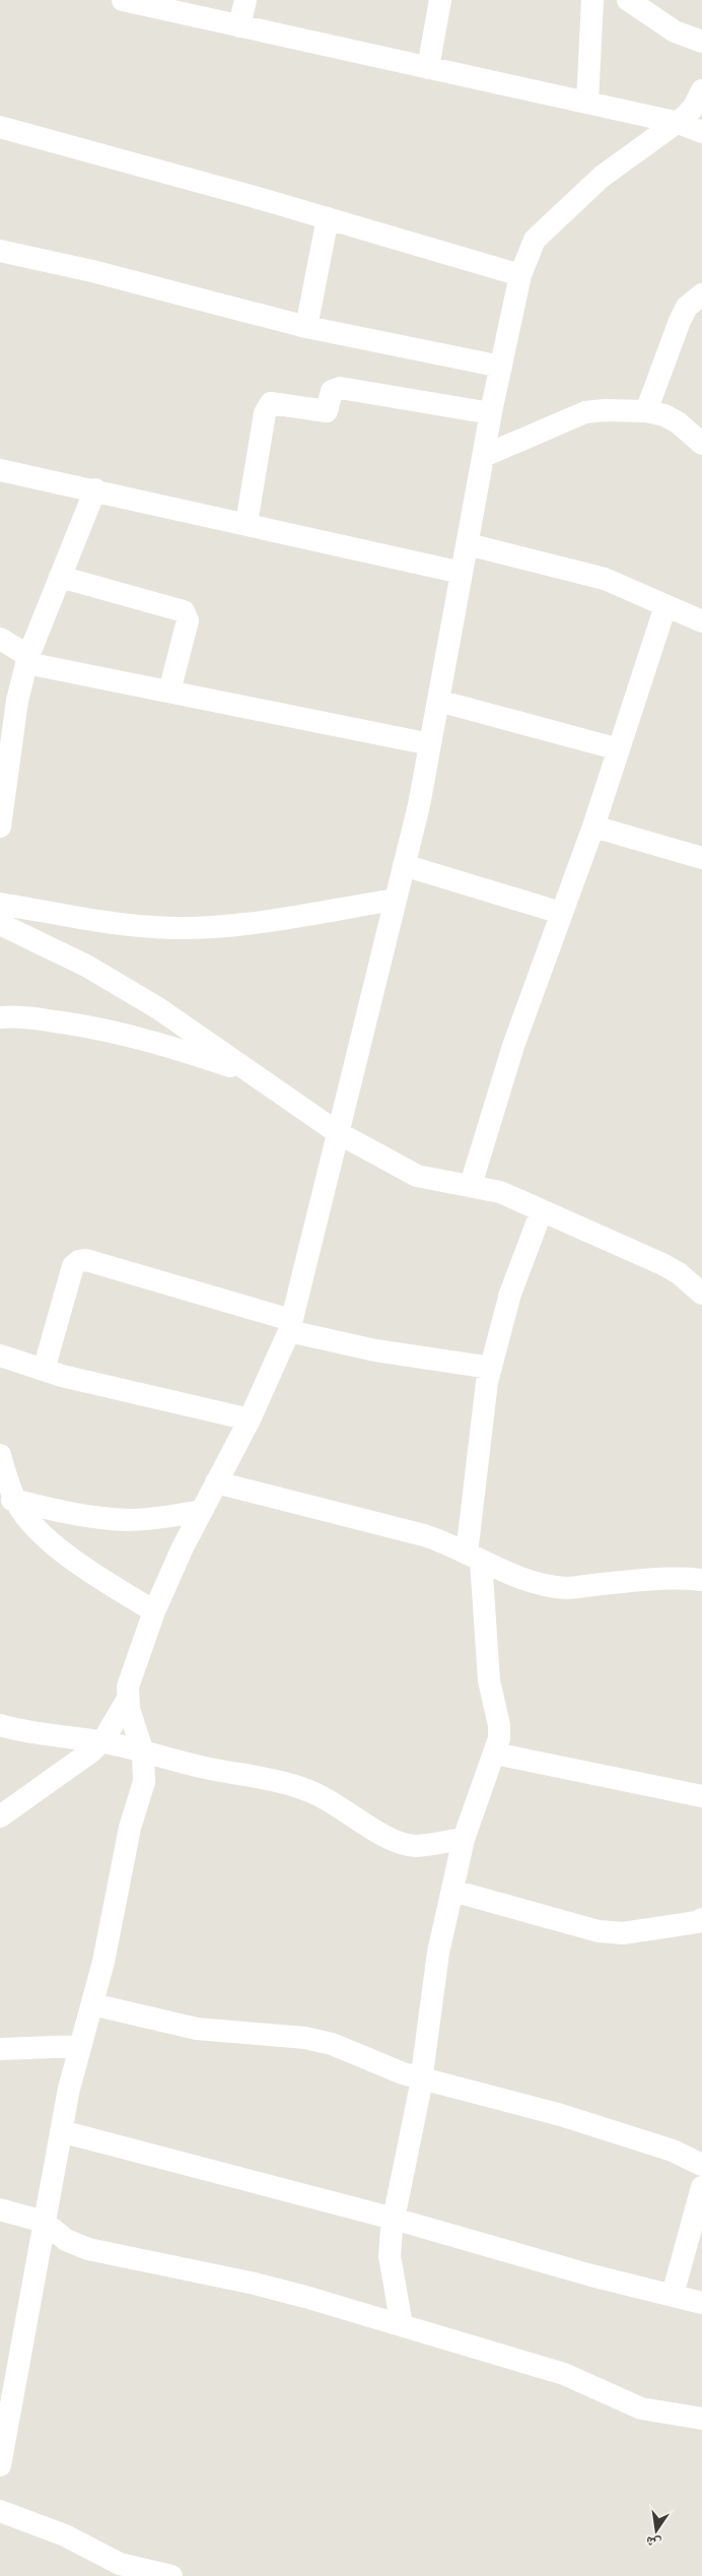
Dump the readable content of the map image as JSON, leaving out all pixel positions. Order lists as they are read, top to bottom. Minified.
{"north":"bottom"}
